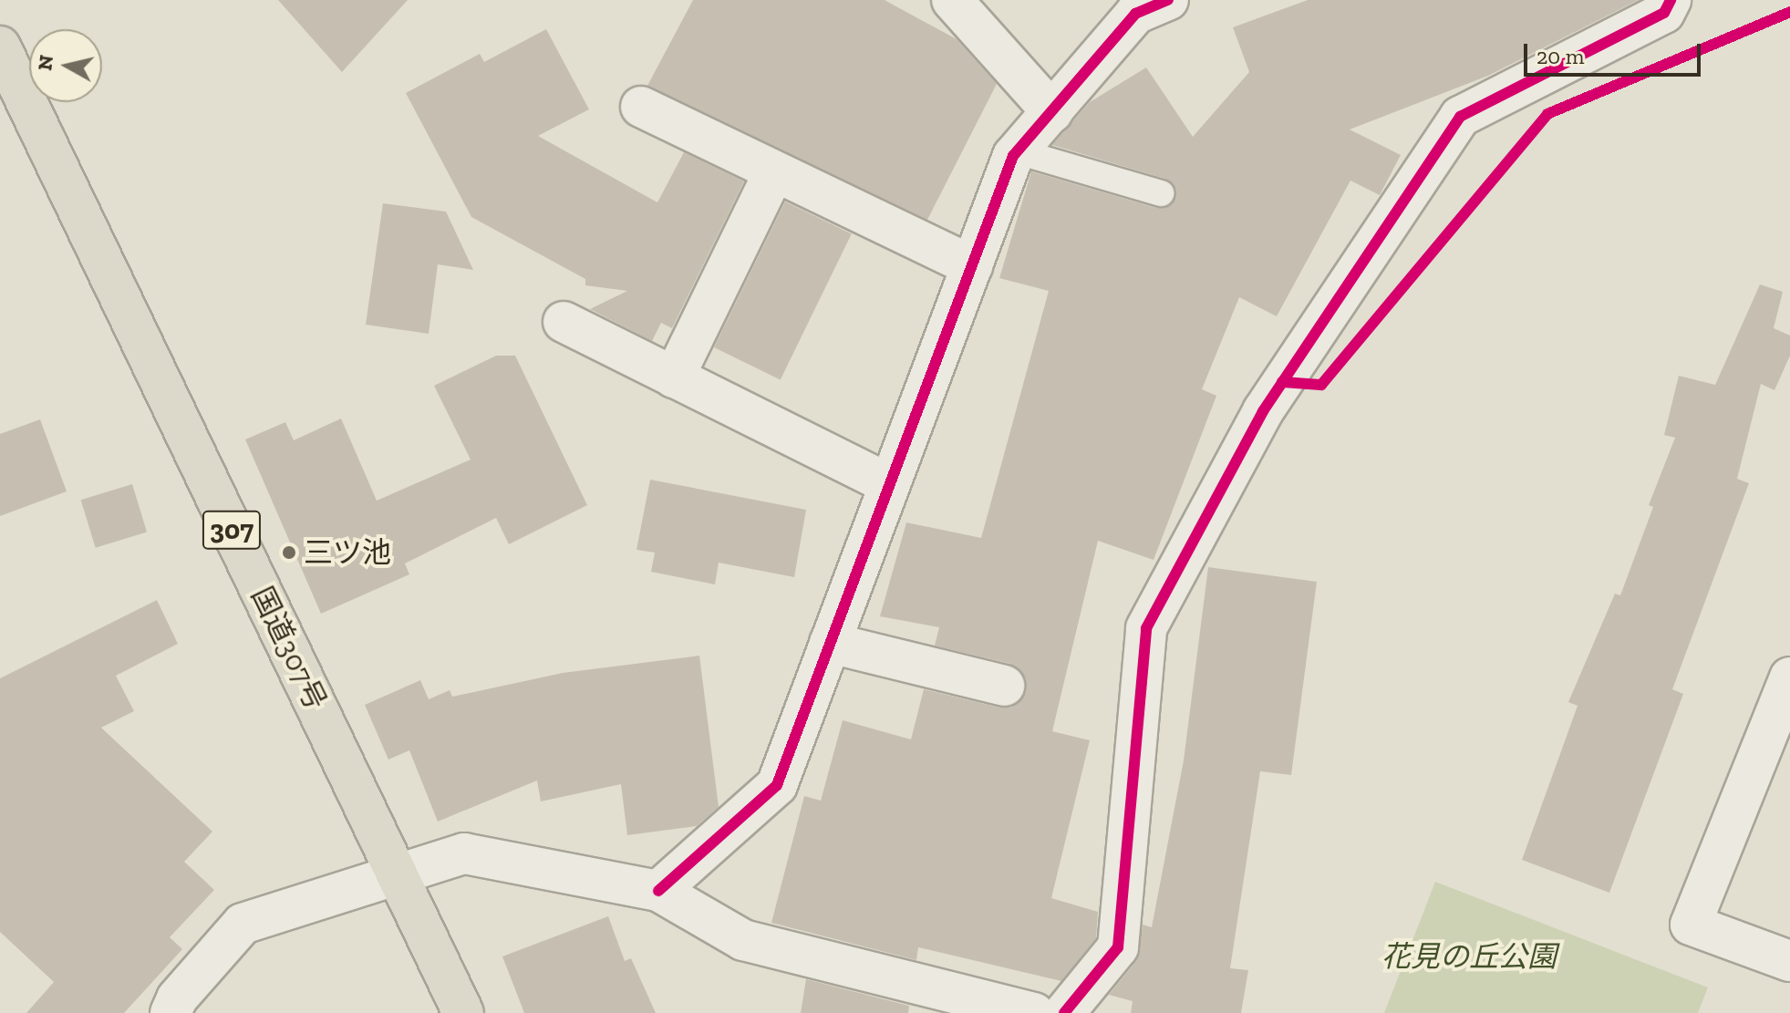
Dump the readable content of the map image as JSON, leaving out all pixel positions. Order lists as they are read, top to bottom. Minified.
{"streets":{"highway":["307","国道307号"]},"parks":["花見の丘公園"],"places":["三ツ池"],"scale_bar":"20 m","north":"left"}
